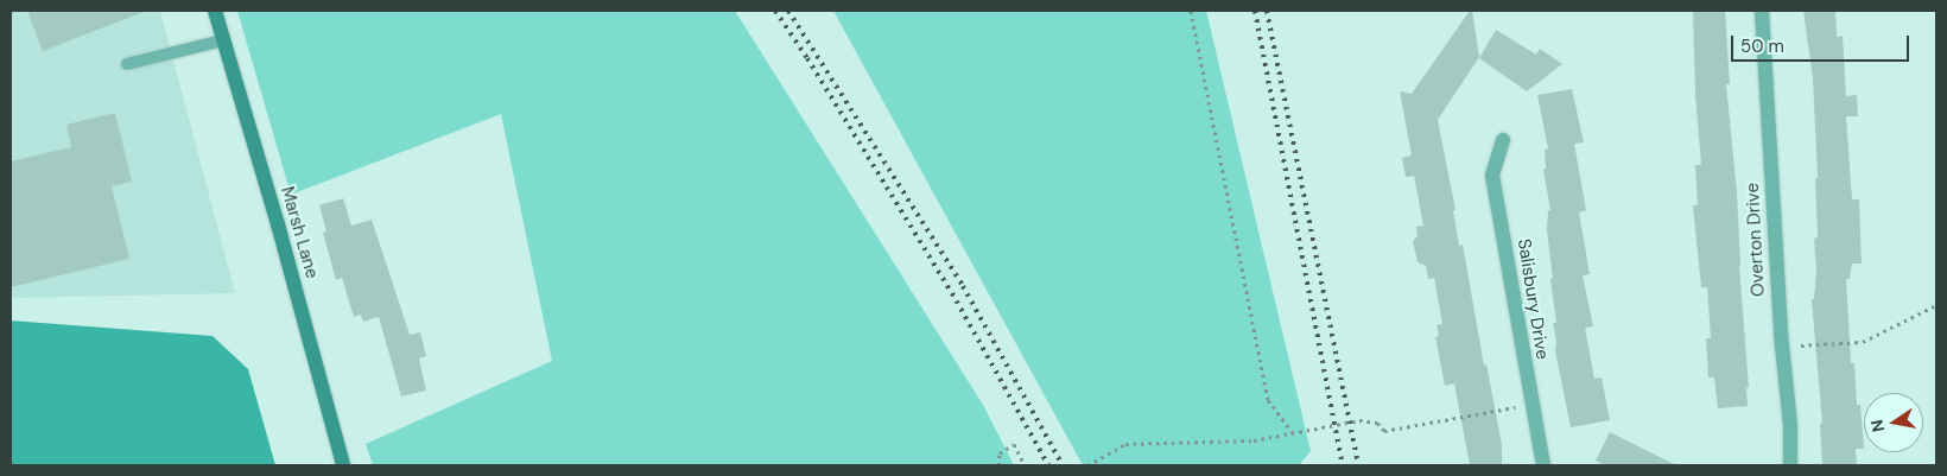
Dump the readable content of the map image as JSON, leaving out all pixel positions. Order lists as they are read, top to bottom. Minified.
{"streets":{"main road":["Marsh Lane"],"street":["Overton Drive","Salisbury Drive"]},"scale_bar":"50 m","north":"left"}
